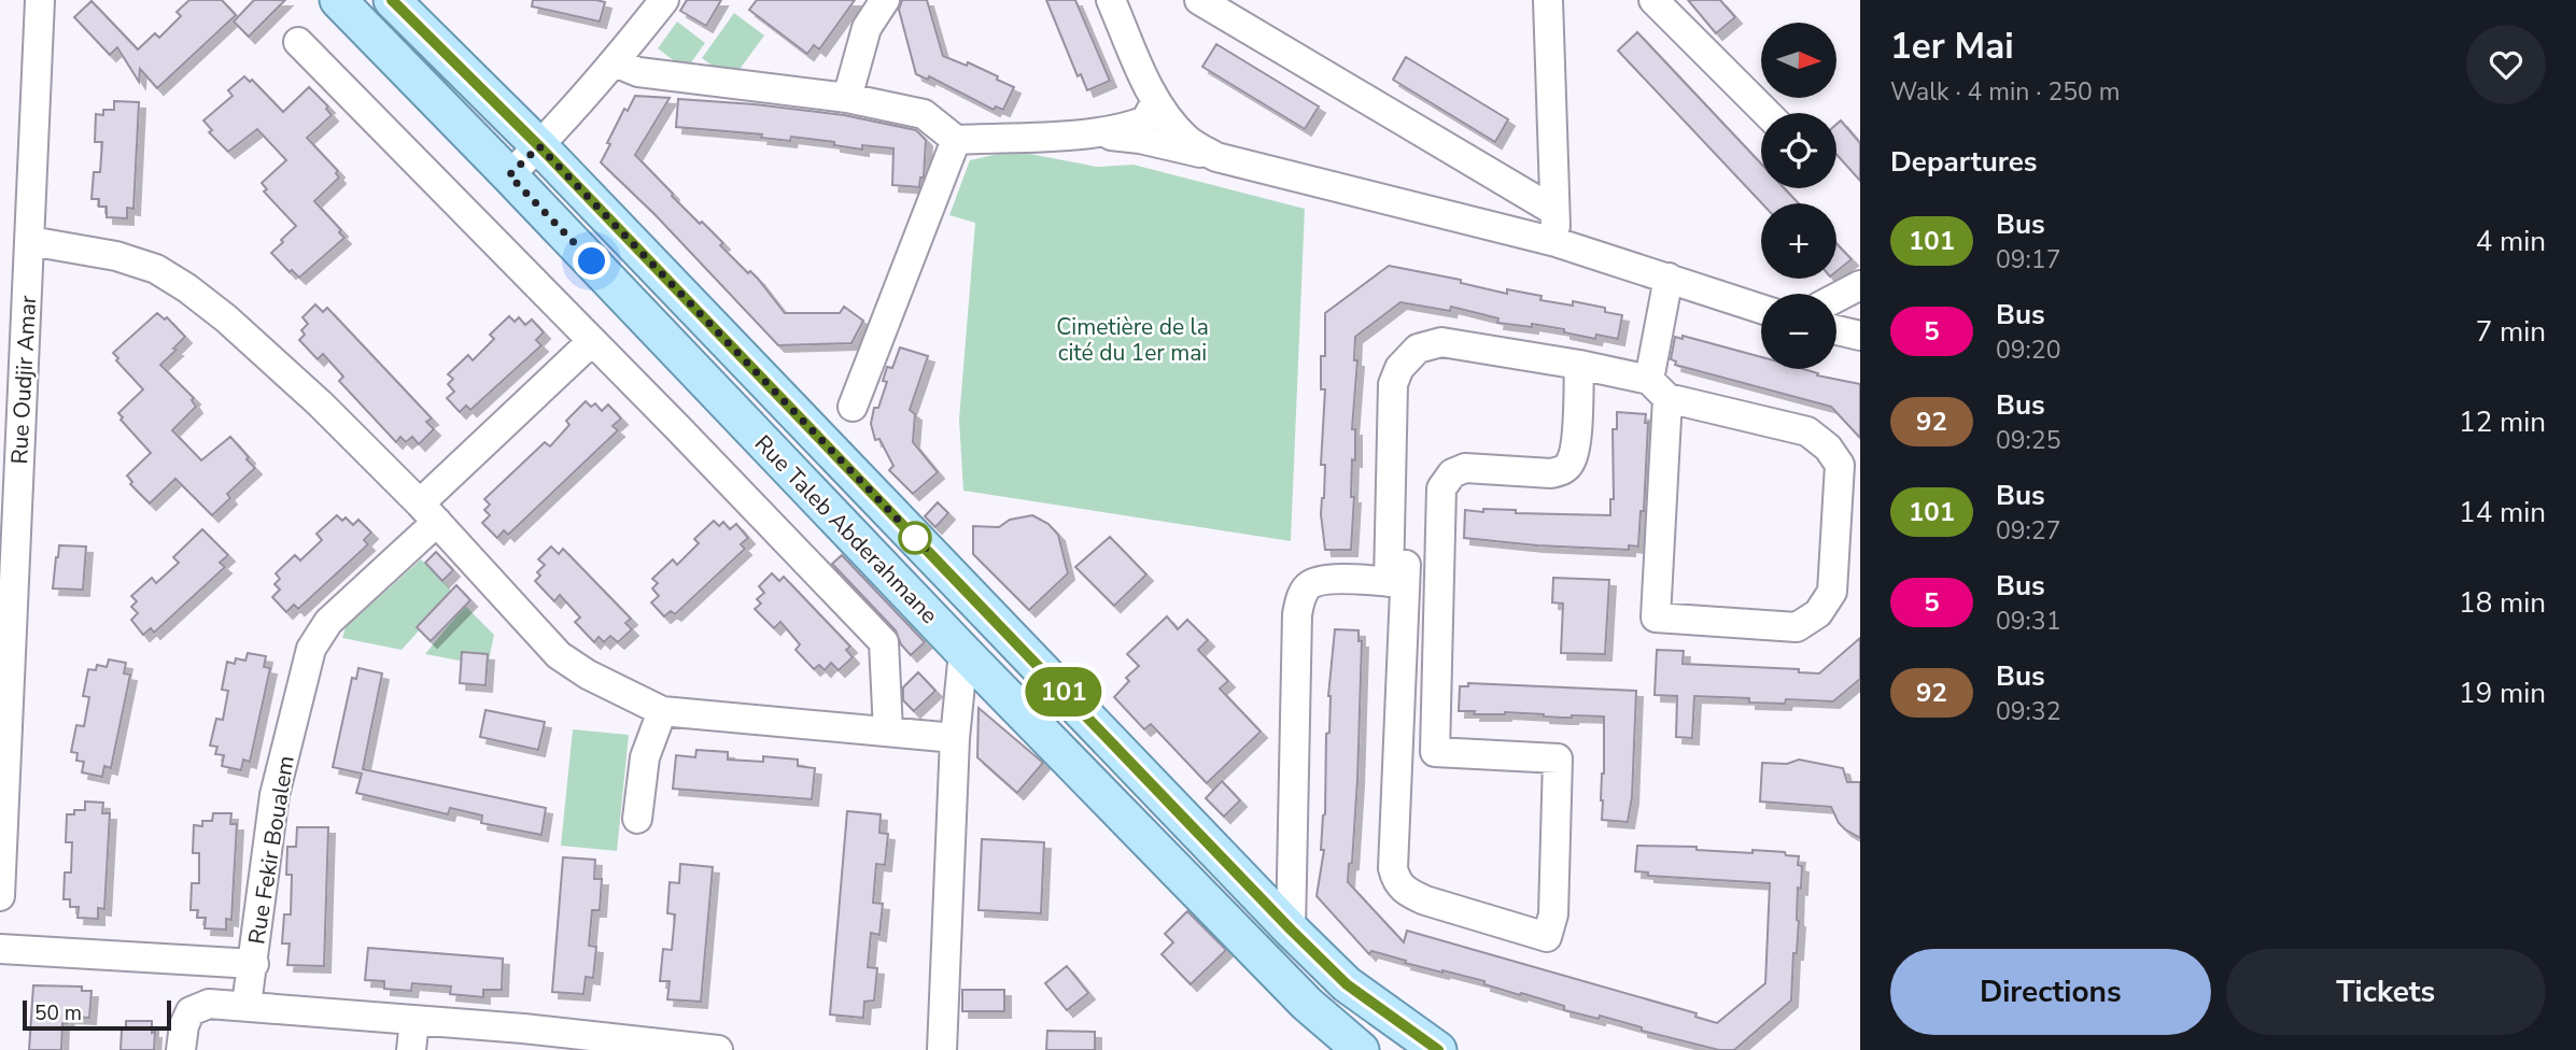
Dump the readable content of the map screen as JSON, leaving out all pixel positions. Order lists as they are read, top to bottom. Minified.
{"streets":{"main road":["Rue Taleb Abderahmane"],"street":["Rue Oudjir Amar","Rue Fekir Boualem"]},"parks":["Cimetière de la cité du 1er mai"],"lines":["bus line 101"],"scale_bar":"50 m","north":"right","page":{"on_map":"101","heading":[["1er Mai","Walk · 4 min · 250 m"],"Departures"],"map_buttons":["+","−"],"list":[{"mark":"101","name":"Bus","note":"09:17","value":"4 min"},{"mark":"5","name":"Bus","note":"09:20","value":"7 min"},{"mark":"92","name":"Bus","note":"09:25","value":"12 min"},{"mark":"101","name":"Bus","note":"09:27","value":"14 min"},{"mark":"5","name":"Bus","note":"09:31","value":"18 min"},{"mark":"92","name":"Bus","note":"09:32","value":"19 min"}],"buttons":["Directions","Tickets"],"scale":"50 m"}}
